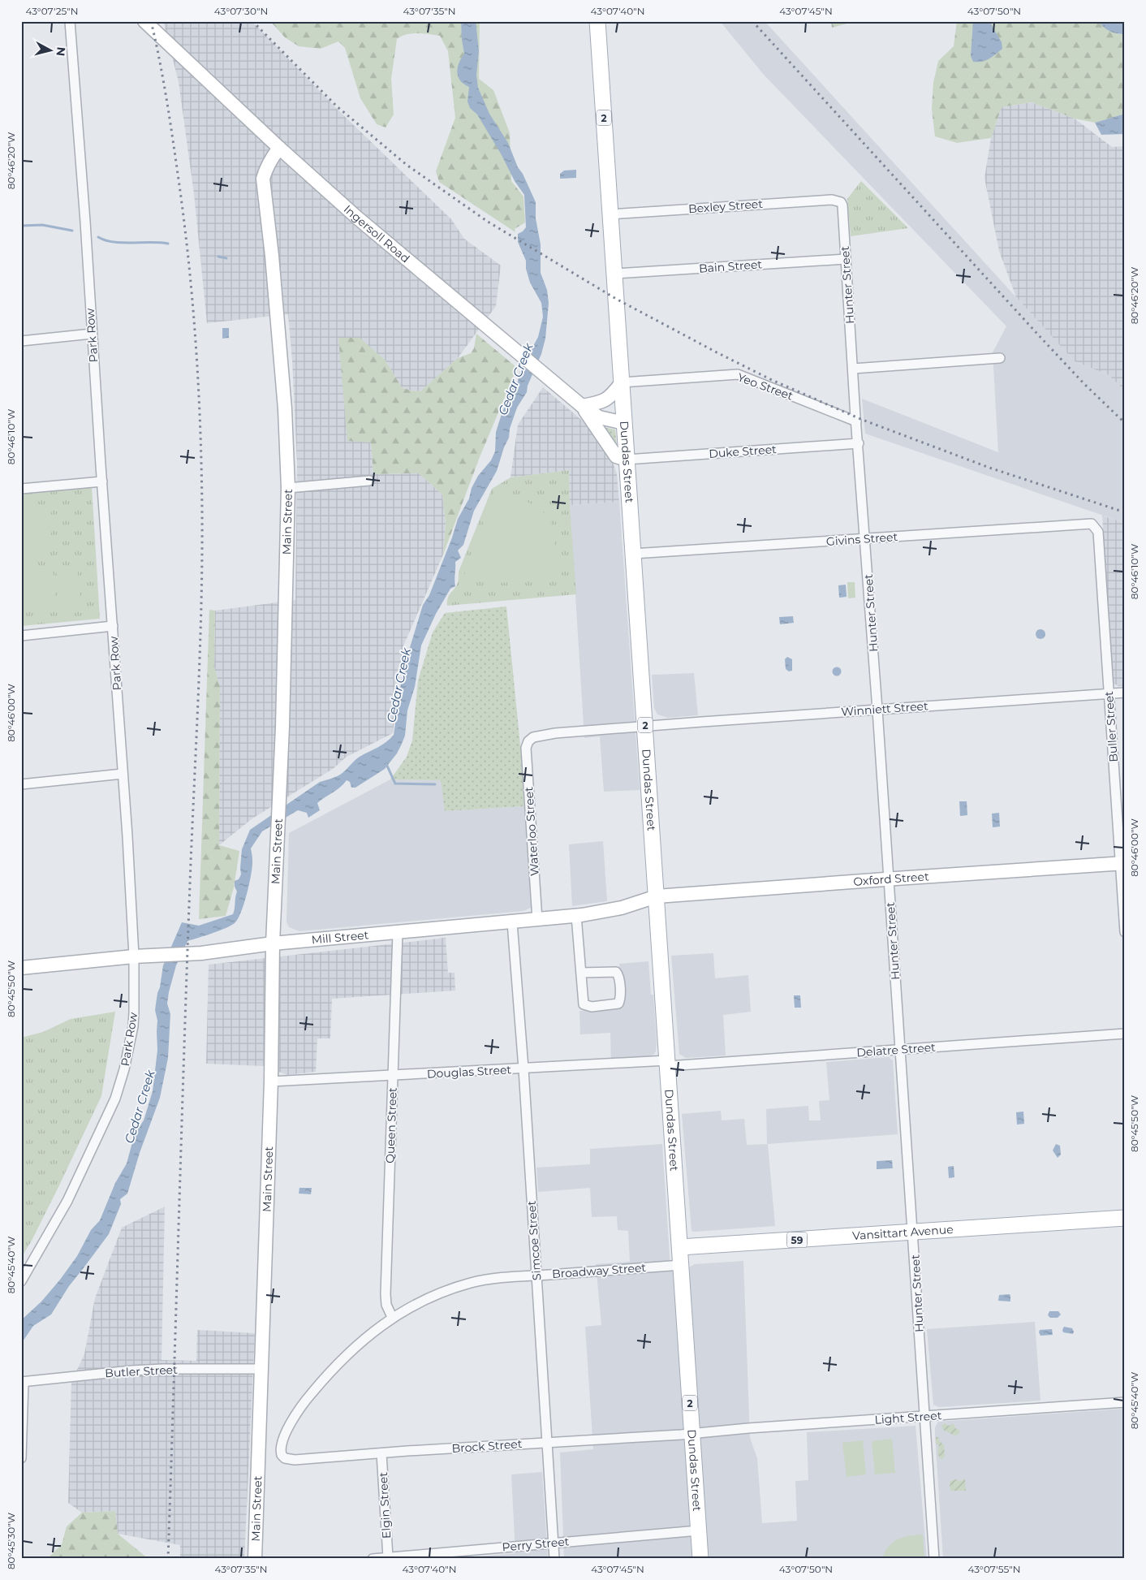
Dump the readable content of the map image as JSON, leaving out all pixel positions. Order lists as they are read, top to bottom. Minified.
{"streets":{"main road":["2","Ingersoll Road","Dundas Street","Main Street","Oxford Street","Mill Street","Vansittart Avenue","59"],"street":["Bexley Street","Bain Street","Hunter Street","Park Row","Yeo Street","Duke Street","Givins Street","Winniett Street","Buller Street","Waterloo Street","Delatre Street","Douglas Street","Queen Street","Simcoe Street","Broadway Street","Butler Street","Light Street","Brock Street","Elgin Street","Perry Street"]},"crossings":[["Bexley Street","Hunter Street"],["Bexley Street","Dundas Street"],["Ingersoll Road","Dundas Street"],["Ingersoll Road","Main Street"],["Bain Street","Hunter Street"],["Bain Street","Dundas Street"],["Hunter Street","Yeo Street"],["Hunter Street","Duke Street"],["Hunter Street","Givins Street"],["Hunter Street","Winniett Street"],["Hunter Street","Oxford Street"],["Hunter Street","Delatre Street"],["Hunter Street","Vansittart Avenue"],["Hunter Street","Light Street"],["Park Row","Mill Street"],["Yeo Street","Dundas Street"],["Duke Street","Dundas Street"],["Dundas Street","Givins Street"],["Dundas Street","Winniett Street"],["Dundas Street","Waterloo Street"],["Dundas Street","Oxford Street"],["Dundas Street","Mill Street"],["Dundas Street","Delatre Street"],["Dundas Street","Douglas Street"],["Dundas Street","Vansittart Avenue"],["Dundas Street","Broadway Street"],["Dundas Street","Light Street"],["Dundas Street","Brock Street"],["Dundas Street","Perry Street"],["Main Street","Mill Street"],["Main Street","Douglas Street"],["Main Street","Butler Street"],["Givins Street","Buller Street"],["Winniett Street","Buller Street"],["Winniett Street","Waterloo Street"],["Buller Street","Oxford Street"],["Waterloo Street","Mill Street"],["Oxford Street","Mill Street"],["Mill Street","Queen Street"],["Mill Street","Simcoe Street"],["Delatre Street","Douglas Street"],["Douglas Street","Queen Street"],["Douglas Street","Simcoe Street"],["Queen Street","Broadway Street"],["Simcoe Street","Broadway Street"],["Simcoe Street","Brock Street"],["Simcoe Street","Perry Street"],["Broadway Street","Brock Street"],["Light Street","Brock Street"],["Brock Street","Elgin Street"],["Elgin Street","Perry Street"]],"water":["Cedar Creek"],"north":"right","coordinates":["43°07'25\"N","43°07'30\"N","43°07'35\"N","43°07'40\"N","43°07'45\"N","43°07'50\"N","80°46'20\"W","80°46'10\"W","80°46'00\"W","80°45'50\"W","80°45'40\"W","80°45'30\"W","43°07'55\"N"]}
